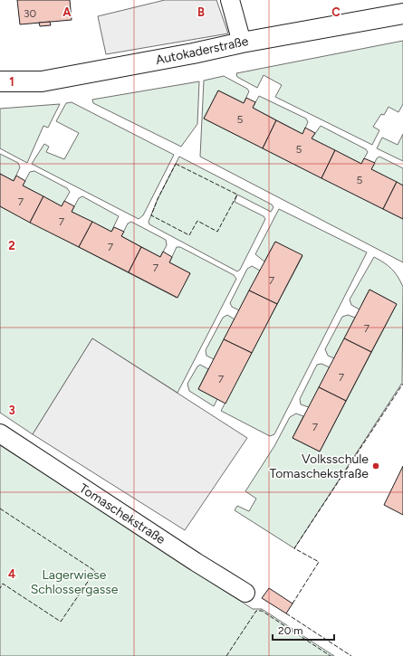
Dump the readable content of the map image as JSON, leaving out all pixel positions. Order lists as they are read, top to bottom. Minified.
{"streets":{"street":["Autokaderstraße","Tomaschekstraße"]},"parks":["Lagerwiese Schlossergasse"],"places":["Volksschule Tomaschekstraße"],"house_numbers":["30","5","5","5","7","7","7","7","7","7","7","7","7"],"scale_bar":"20 m","grid":{"columns":["A","B","C"],"rows":["1","2","3","4"]}}
